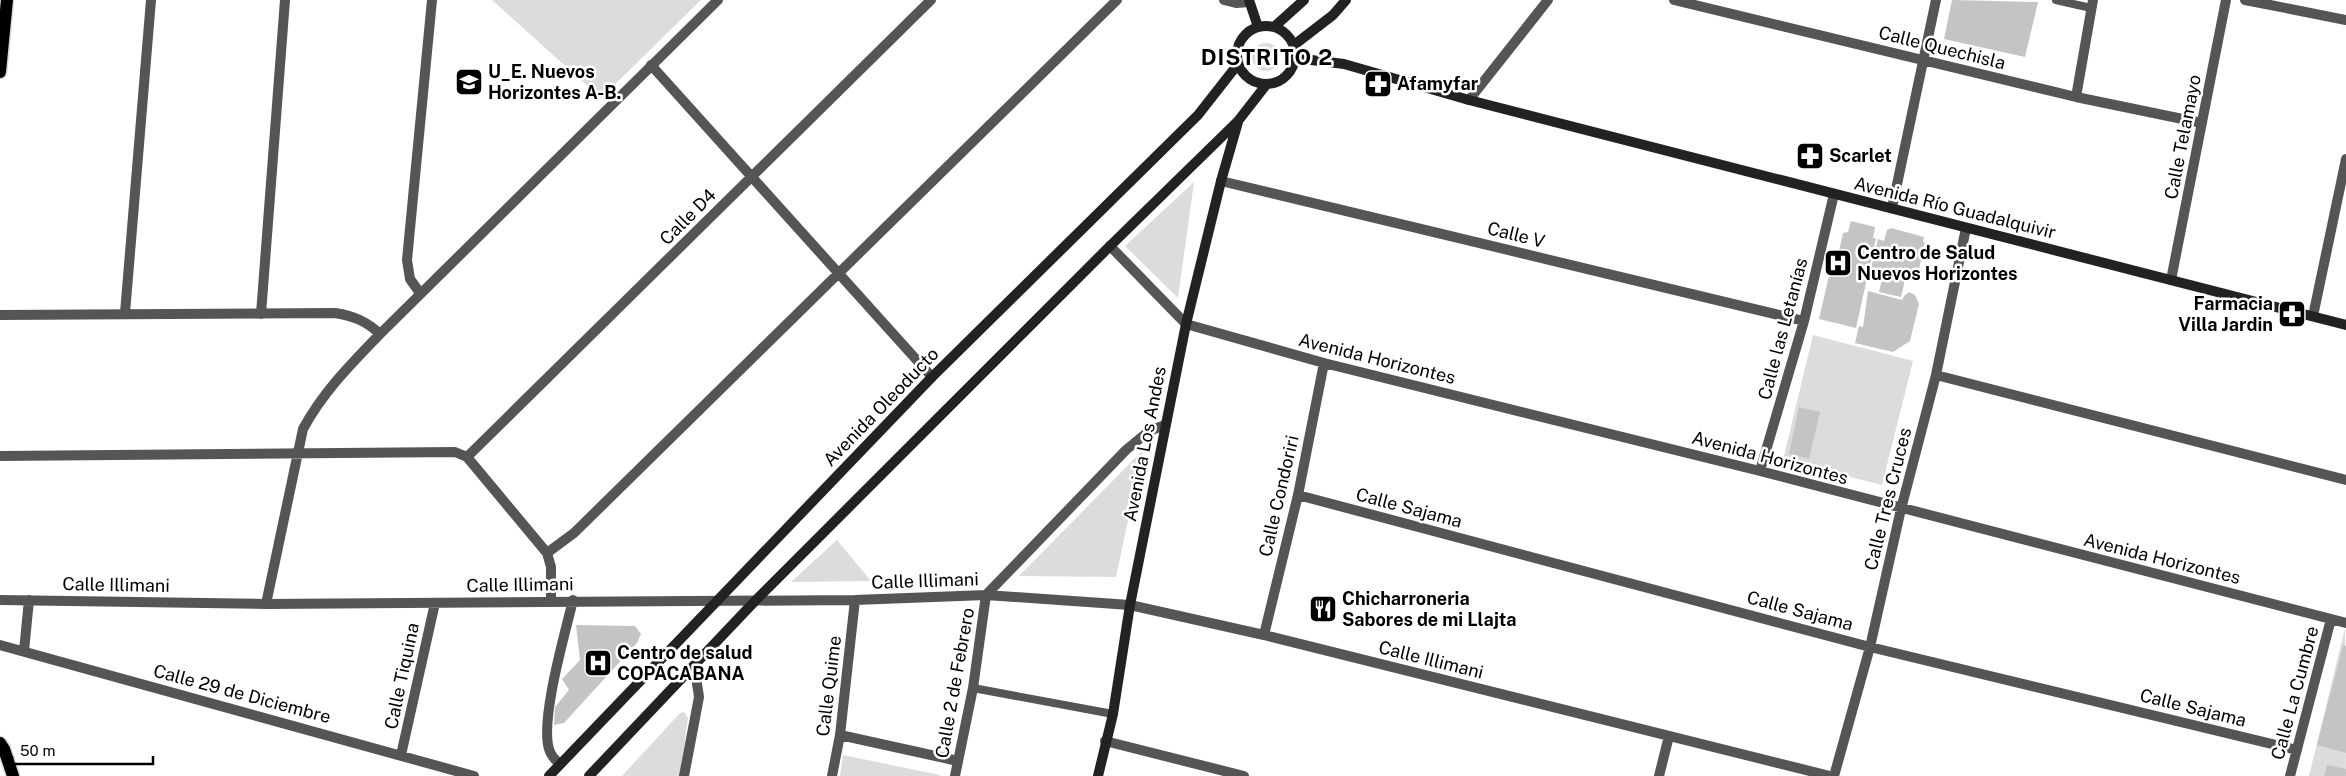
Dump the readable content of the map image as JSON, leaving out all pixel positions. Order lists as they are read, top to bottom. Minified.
{"streets":{"street":["Calle Quechisla","Calle Telamayo","Avenida Río Guadalquivir","Calle D4","Calle V","Calle las Letanías","Avenida Horizontes","Avenida Oleoducto","Avenida Los Andes","Calle Condoriri","Calle Tres Cruces","Calle Sajama","Calle Illimani","Calle Tiquina","Calle 2 de Febrero","Calle Quime","Calle La Cumbre","Calle 29 de Diciembre"]},"crossings":[["Calle Quechisla","Calle Telamayo"],["Calle Telamayo","Avenida Río Guadalquivir"],["Avenida Río Guadalquivir","Calle las Letanías"],["Avenida Río Guadalquivir","Avenida Oleoducto"],["Avenida Río Guadalquivir","Calle Tres Cruces"],["Calle V","Calle las Letanías"],["Calle V","Avenida Los Andes"],["Calle las Letanías","Avenida Horizontes"],["Avenida Horizontes","Avenida Los Andes"],["Avenida Horizontes","Calle Condoriri"],["Avenida Horizontes","Calle Tres Cruces"],["Avenida Horizontes","Calle La Cumbre"],["Avenida Oleoducto","Calle Illimani"],["Avenida Los Andes","Calle Illimani"],["Calle Condoriri","Calle Sajama"],["Calle Condoriri","Calle Illimani"],["Calle Tres Cruces","Calle Sajama"],["Calle Sajama","Calle La Cumbre"],["Calle Illimani","Calle Tiquina"],["Calle Illimani","Calle 2 de Febrero"],["Calle Illimani","Calle Quime"],["Calle Tiquina","Calle 29 de Diciembre"]],"districts":["DISTRITO 2"],"places":{"school or university":["U_E. Nuevos Horizontes A-B."],"pharmacy":["Afamyfar","Scarlet","Farmacia Villa Jardin"],"hospital":["Centro de Salud Nuevos Horizontes","Centro de salud COPACABANA"],"restaurant":["Chicharroneria Sabores de mi Llajta"]},"scale_bar":"50 m"}
